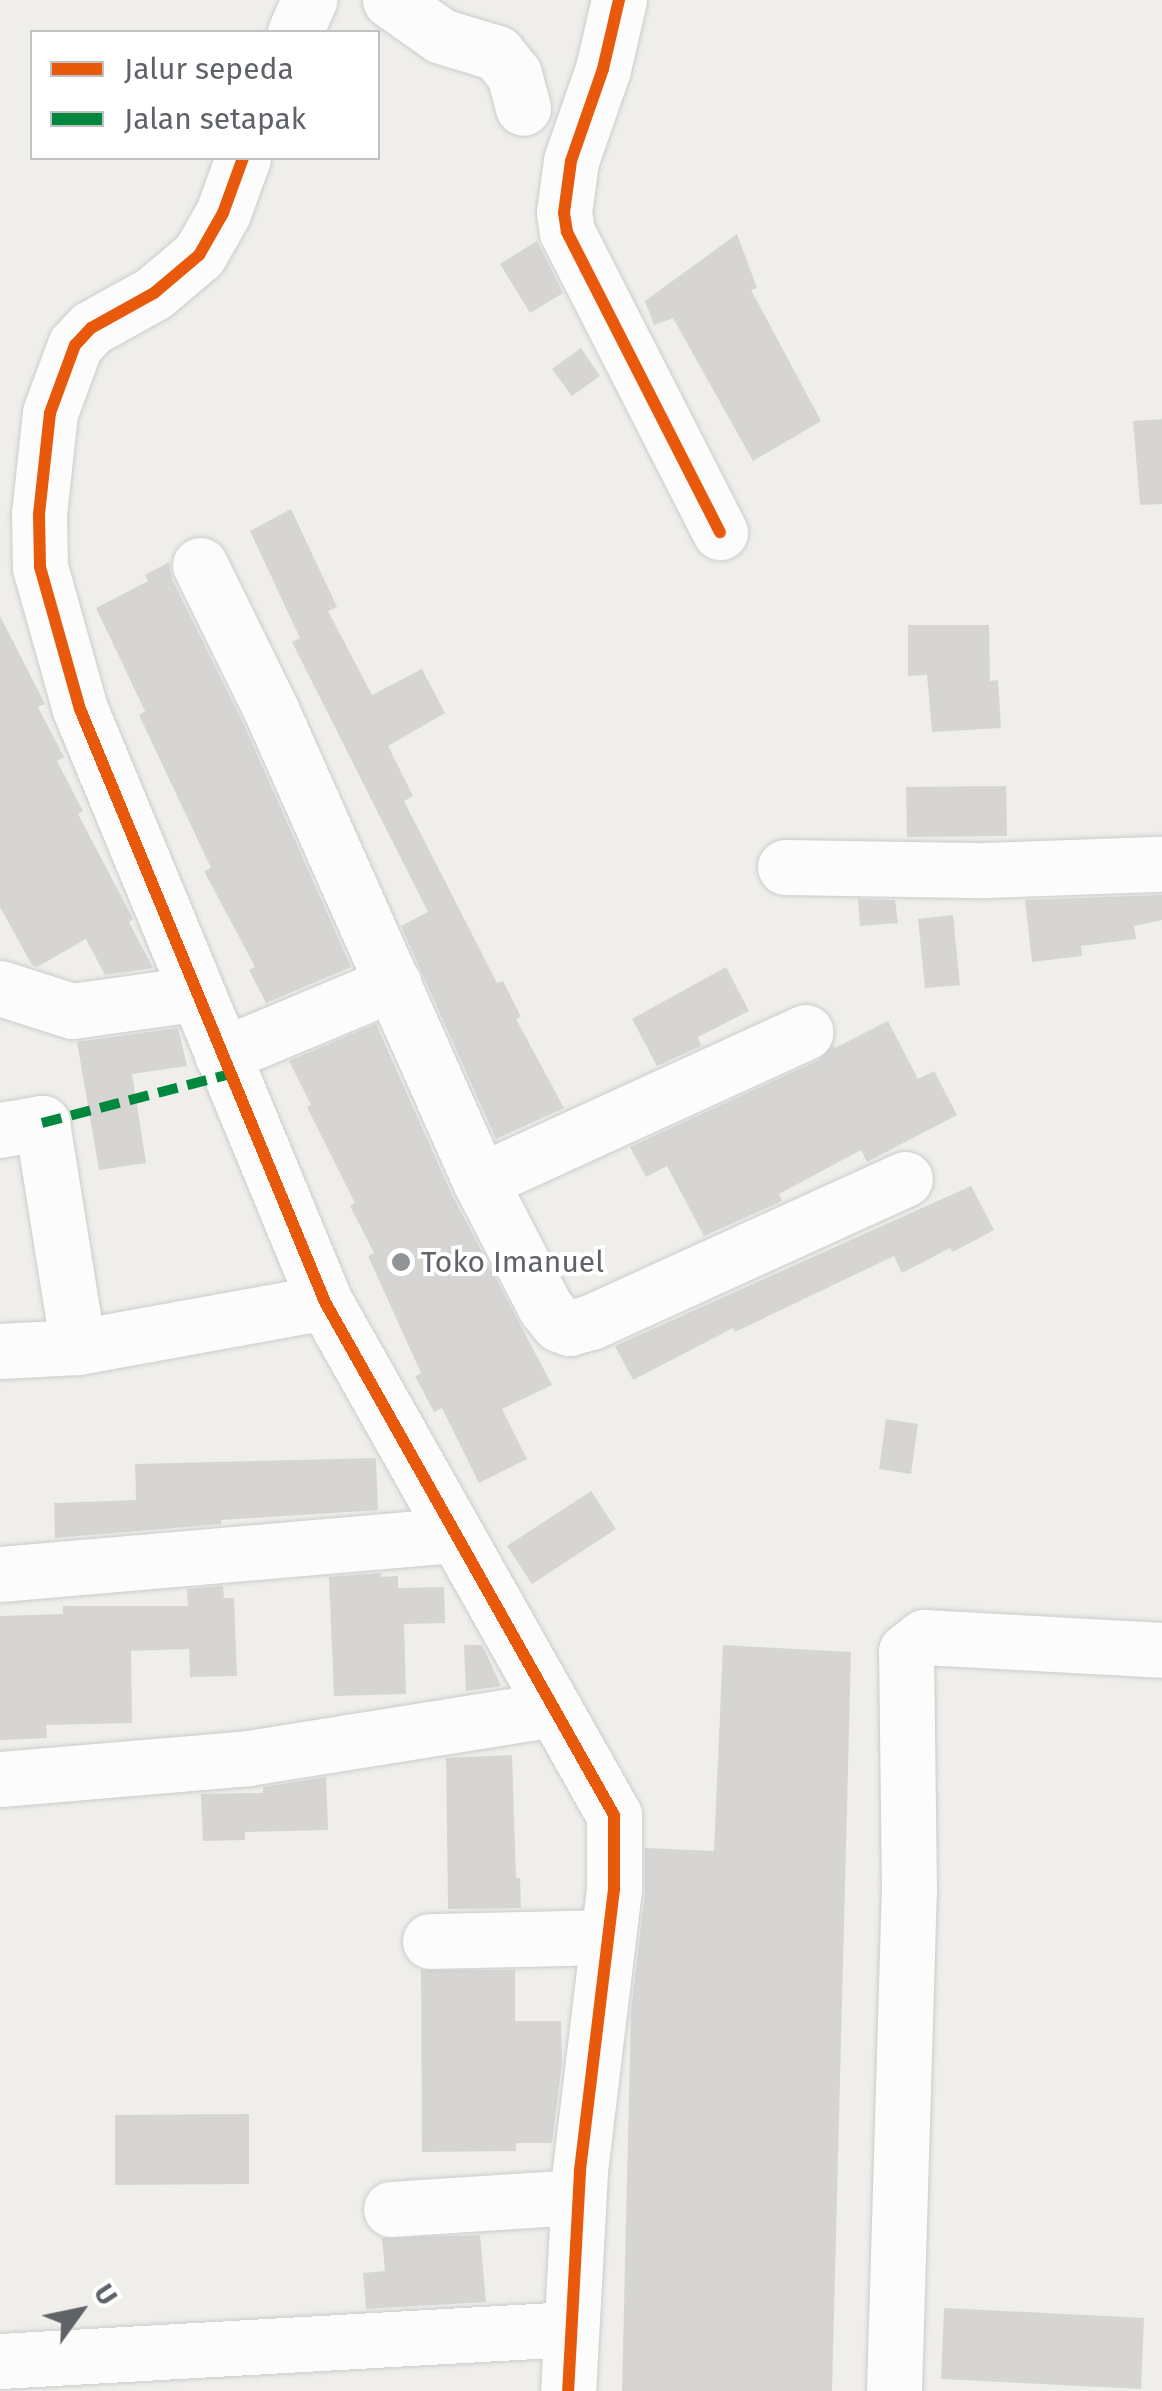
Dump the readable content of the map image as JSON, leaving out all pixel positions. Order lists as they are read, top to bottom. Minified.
{"places":["Toko Imanuel"],"legend":["Jalur sepeda","Jalan setapak"],"north":"top right"}
